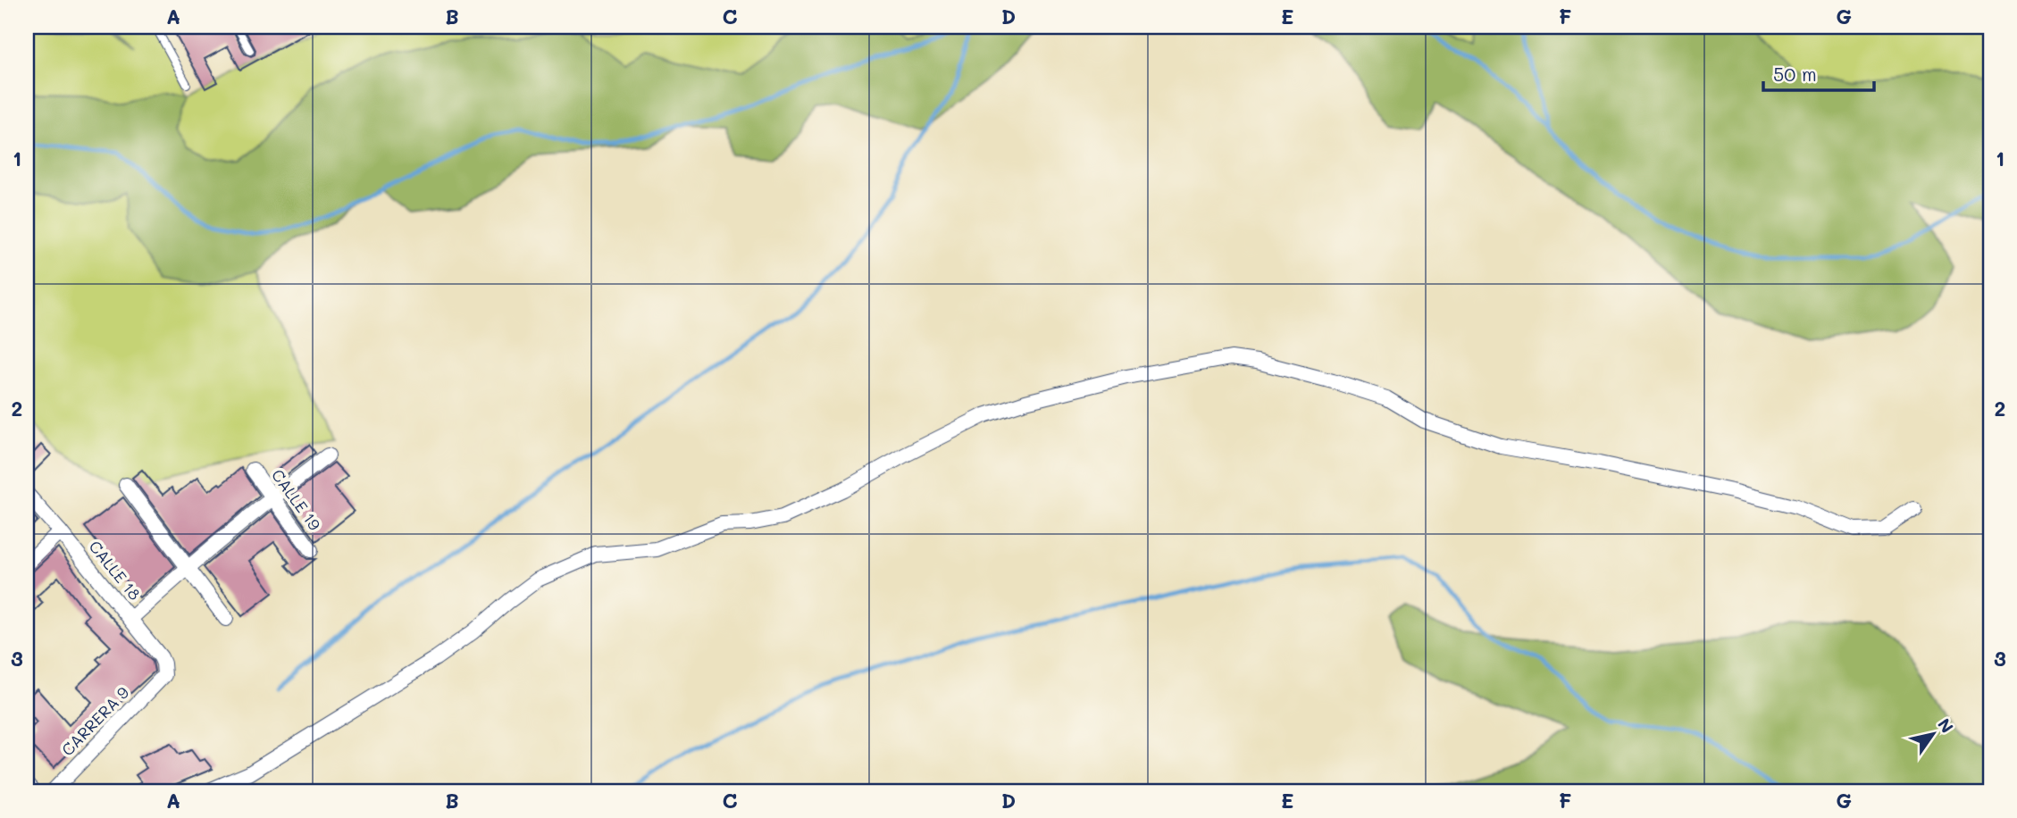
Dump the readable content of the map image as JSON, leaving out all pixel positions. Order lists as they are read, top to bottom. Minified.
{"streets":{"street":["CALLE 19","CALLE 18","CARRERA 9"]},"crossings":[["CALLE 18","CARRERA 9"]],"scale_bar":"50 m","north":"top right","grid":{"columns":["A","B","C","D","E","F","G"],"rows":["1","2","3"]}}
